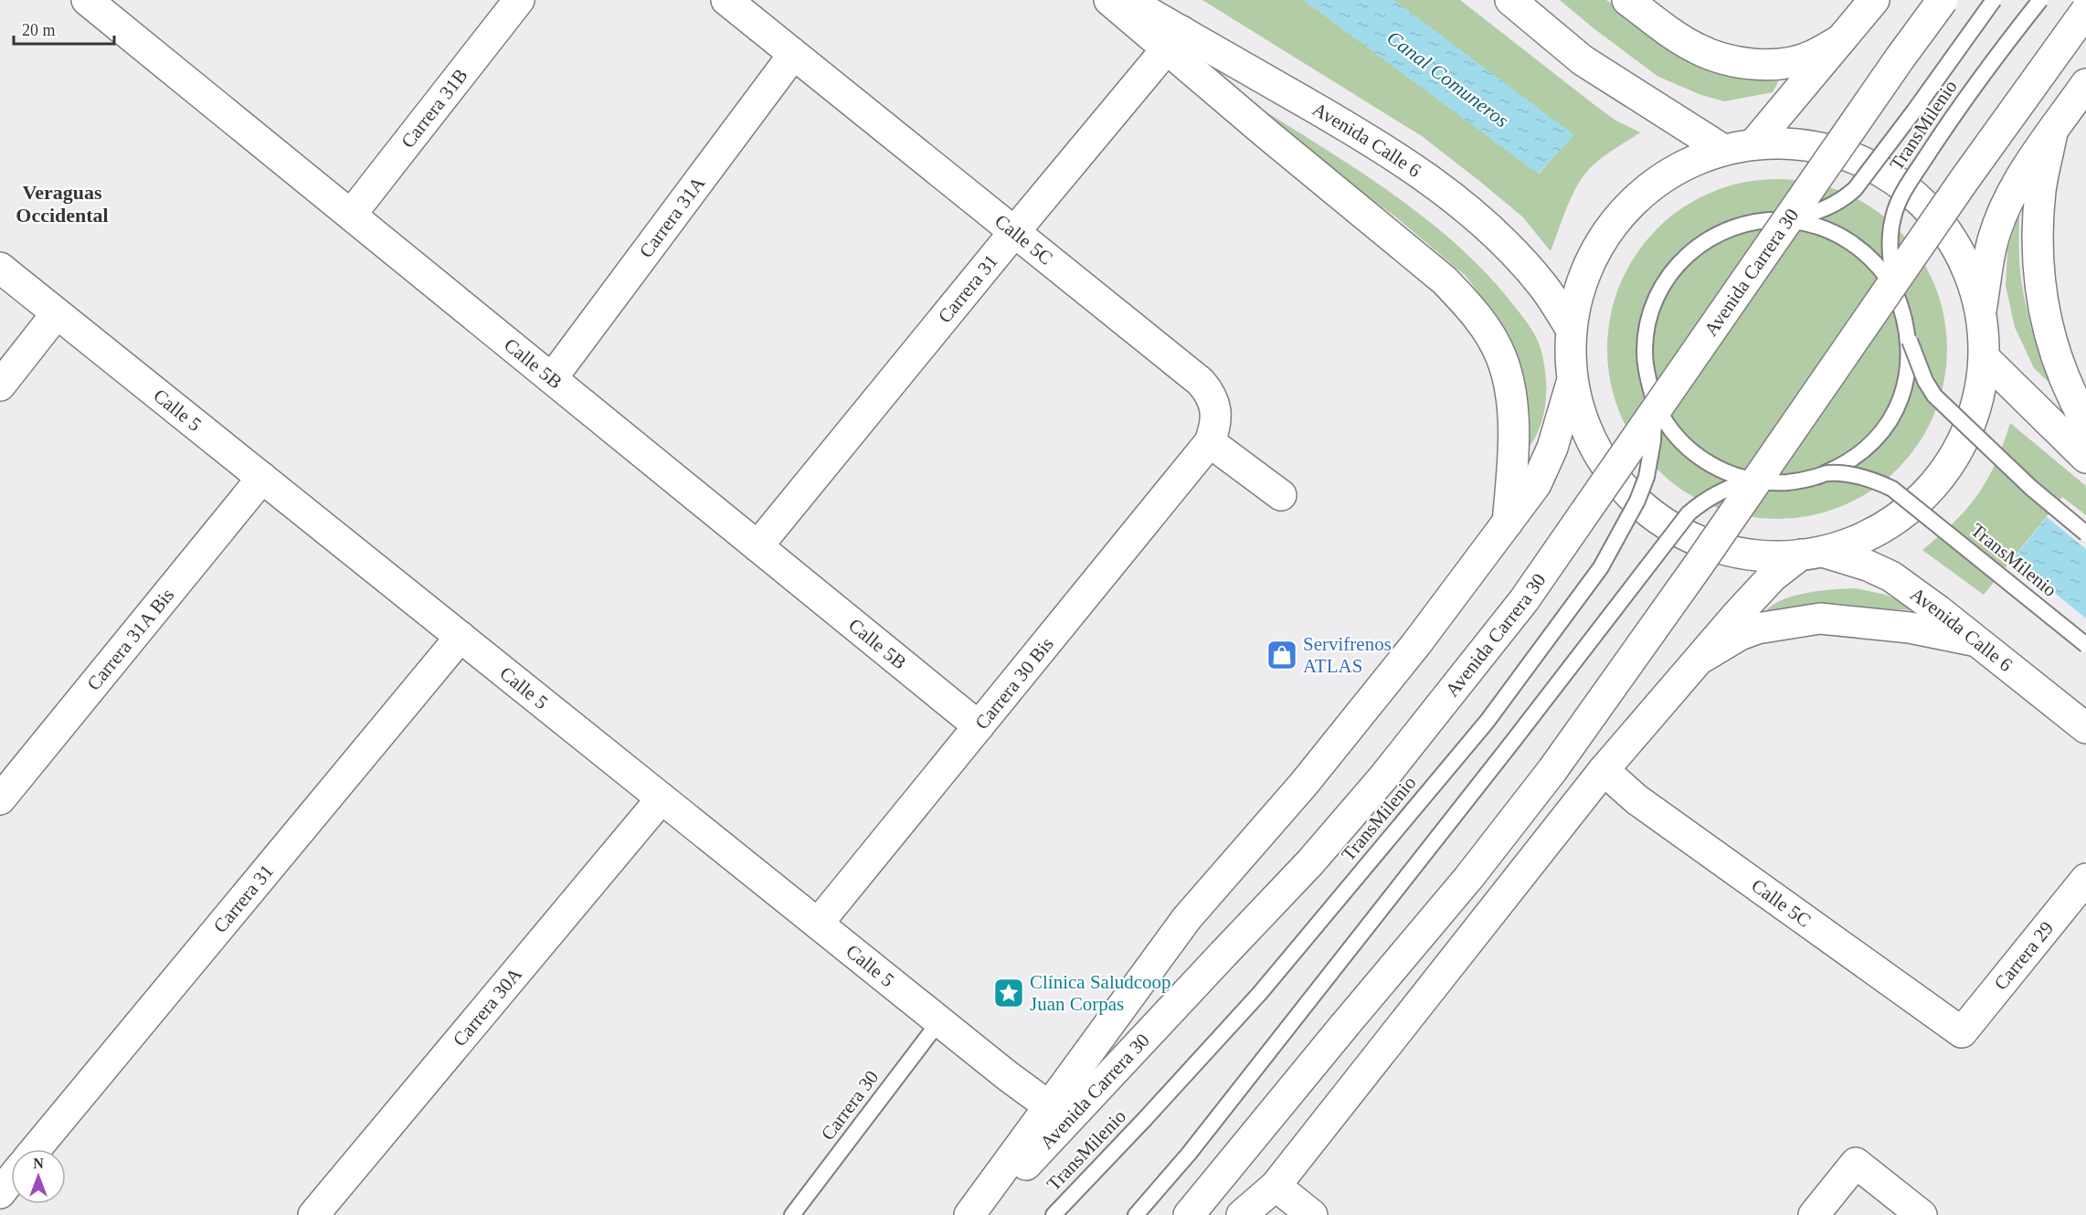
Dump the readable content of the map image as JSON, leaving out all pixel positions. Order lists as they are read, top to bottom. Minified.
{"streets":{"main road":["Carrera 31B","Avenida Calle 6","Carrera 31A","Calle 5C","Avenida Carrera 30","Carrera 31","Calle 5B","Calle 5","Carrera 31A Bis","Carrera 30 Bis","Carrera 29","Carrera 30A"],"lane":["TransMilenio","Carrera 30"]},"crossings":[["Carrera 31B","Calle 5B"],["Avenida Calle 6","Carrera 31"],["Carrera 31A","Calle 5C"],["Carrera 31A","Calle 5B"],["Calle 5C","Carrera 31"],["Calle 5C","Carrera 30 Bis"],["Calle 5C","Carrera 29"],["Carrera 31","Calle 5B"],["Carrera 31","Calle 5"],["Calle 5B","Carrera 30 Bis"],["Calle 5","Carrera 31A Bis"],["Calle 5","Carrera 30 Bis"],["Calle 5","Carrera 30A"],["Calle 5","Carrera 30"]],"districts":["Veraguas Occidental"],"water":["Canal Comuneros"],"places":{"shop":["Servifrenos ATLAS"],"place":["Clínica Saludcoop Juan Corpas"]},"scale_bar":"20 m","north":"top"}
